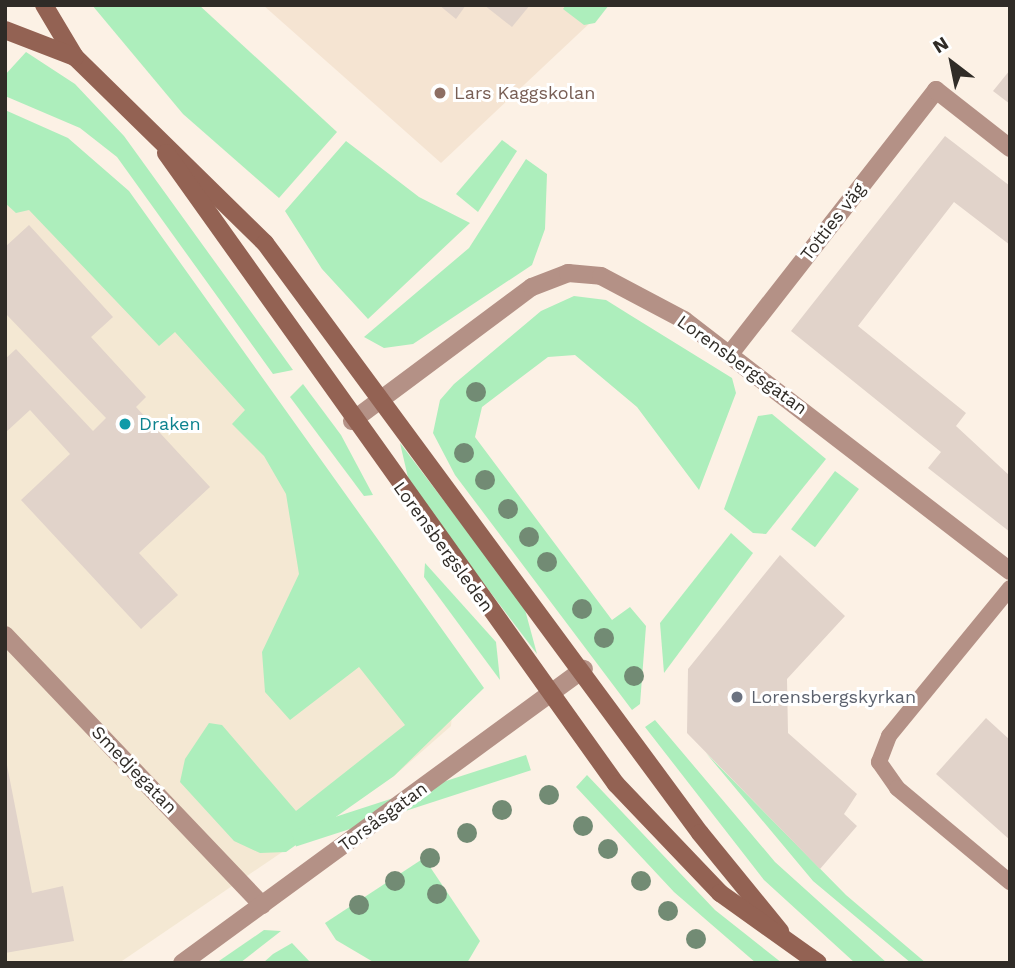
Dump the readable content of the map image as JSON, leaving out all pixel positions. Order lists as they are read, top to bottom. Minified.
{"streets":{"street":["Totties väg","Lorensbergsgatan","Lorensbergsleden","Smedjegatan","Torsåsgatan"]},"crossings":[["Totties väg","Lorensbergsgatan"],["Lorensbergsgatan","Lorensbergsleden"],["Lorensbergsleden","Torsåsgatan"],["Smedjegatan","Torsåsgatan"]],"places":["Lars Kaggskolan","Draken","Lorensbergskyrkan"],"north":"top left"}
